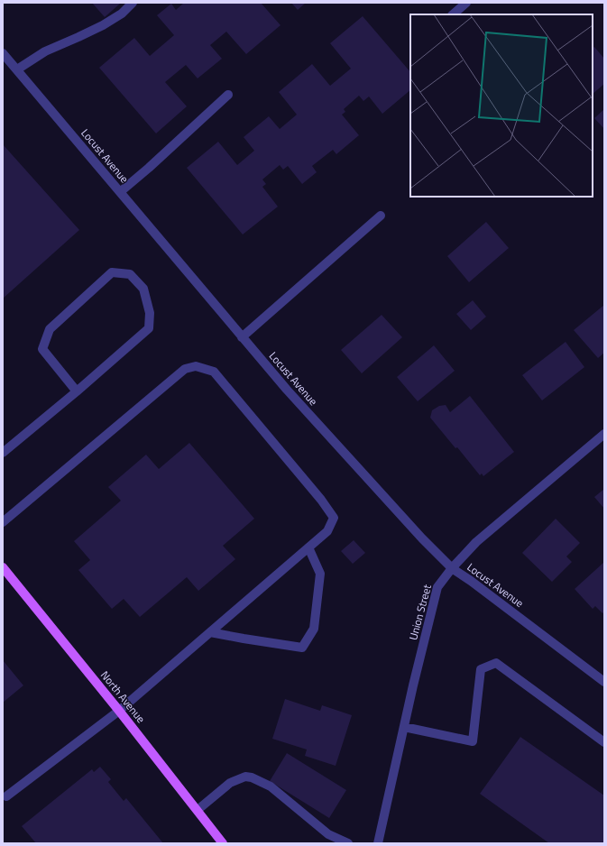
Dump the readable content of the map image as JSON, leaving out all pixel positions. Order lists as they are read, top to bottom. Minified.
{"streets":{"main road":["North Avenue"],"street":["Locust Avenue","Union Street"]},"crossings":[["Locust Avenue","Union Street"]]}
